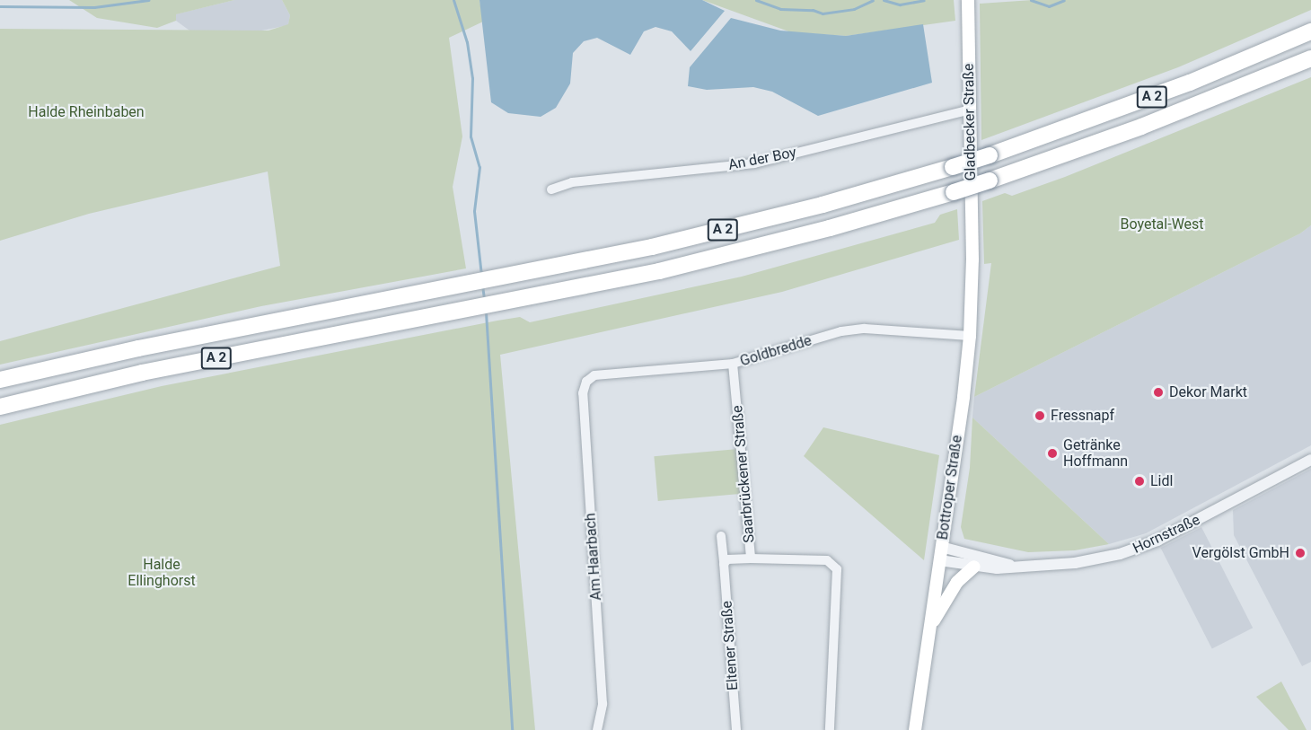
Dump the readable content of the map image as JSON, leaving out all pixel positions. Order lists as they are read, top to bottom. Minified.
{"streets":{"highway":["A 2"],"main road":["Gladbecker Straße","Bottroper Straße"],"street":["An der Boy","Goldbredde","Saarbrückener Straße","Hornstraße","Am Haarbach","Eltener Straße"]},"crossings":[["Gladbecker Straße","An der Boy"],["Gladbecker Straße","Bottroper Straße"],["Goldbredde","Saarbrückener Straße"],["Goldbredde","Bottroper Straße"],["Goldbredde","Am Haarbach"],["Bottroper Straße","Hornstraße"]],"parks":["Halde Rheinbaben","Boyetal-West","Halde Ellinghorst"],"places":["Dekor Markt","Fressnapf","Getränke Hoffmann","Lidl","Vergölst GmbH"]}
